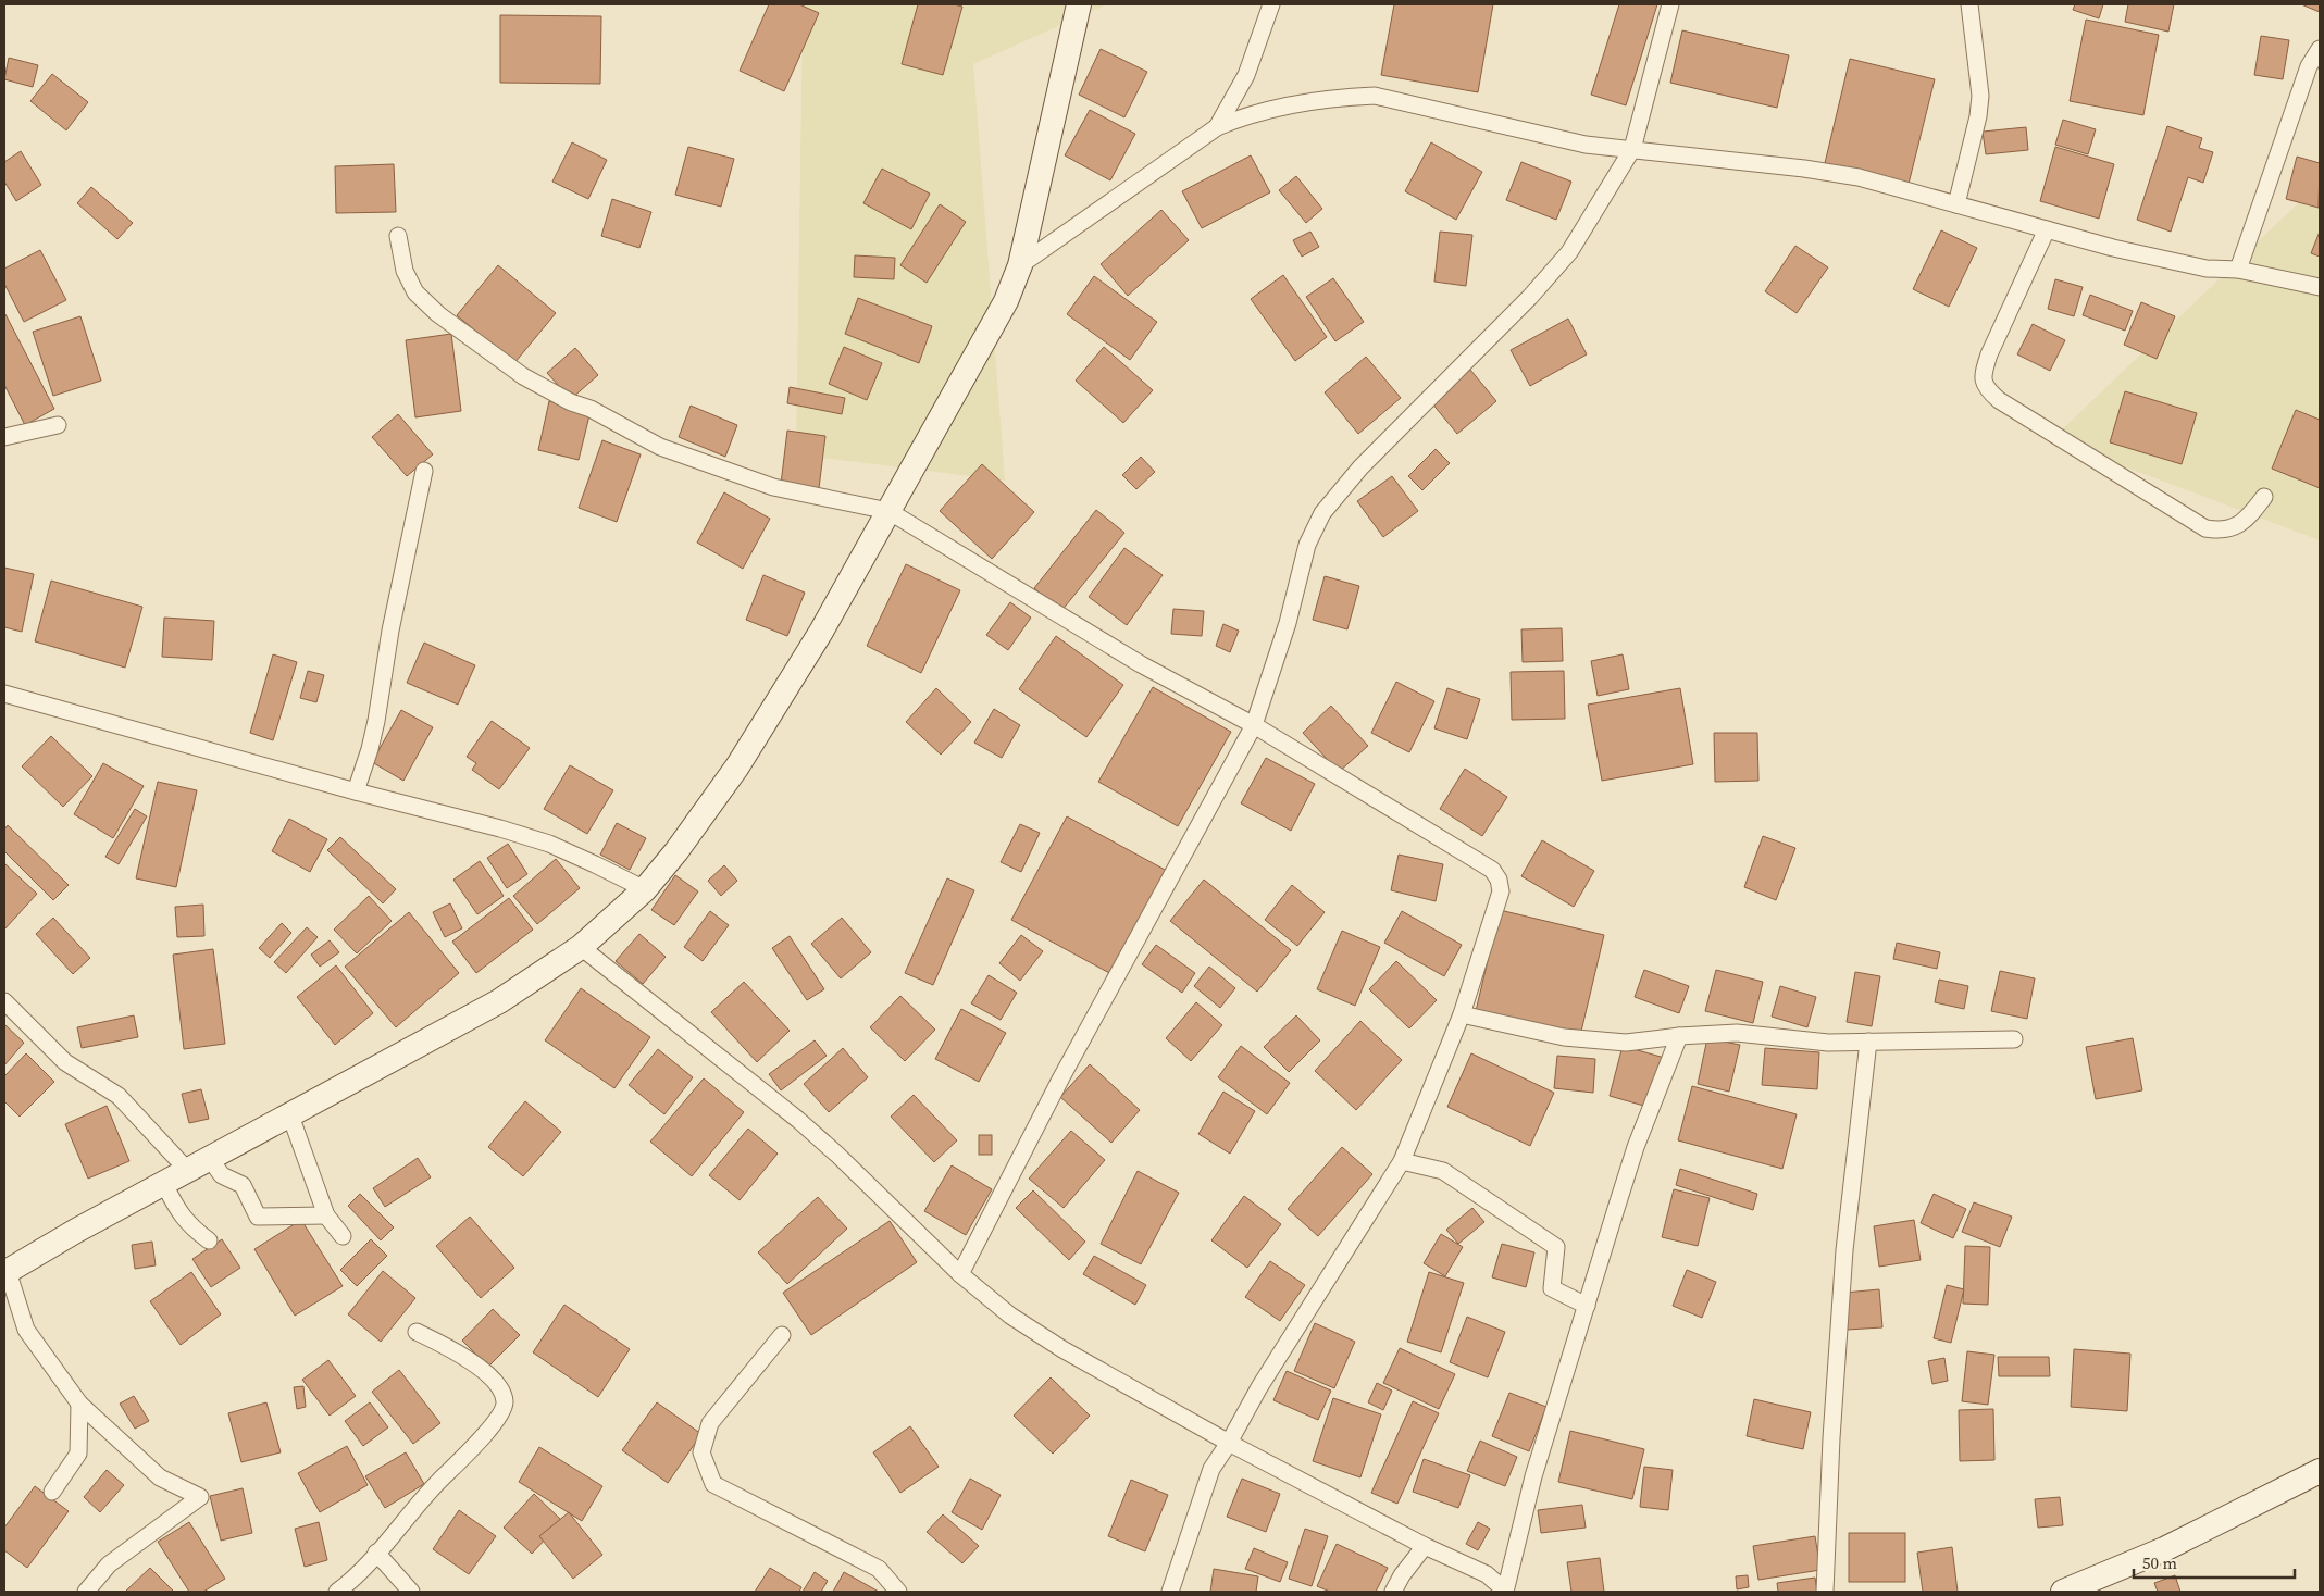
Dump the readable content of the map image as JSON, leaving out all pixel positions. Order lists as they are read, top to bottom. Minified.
{"scale_bar":"50 m"}
